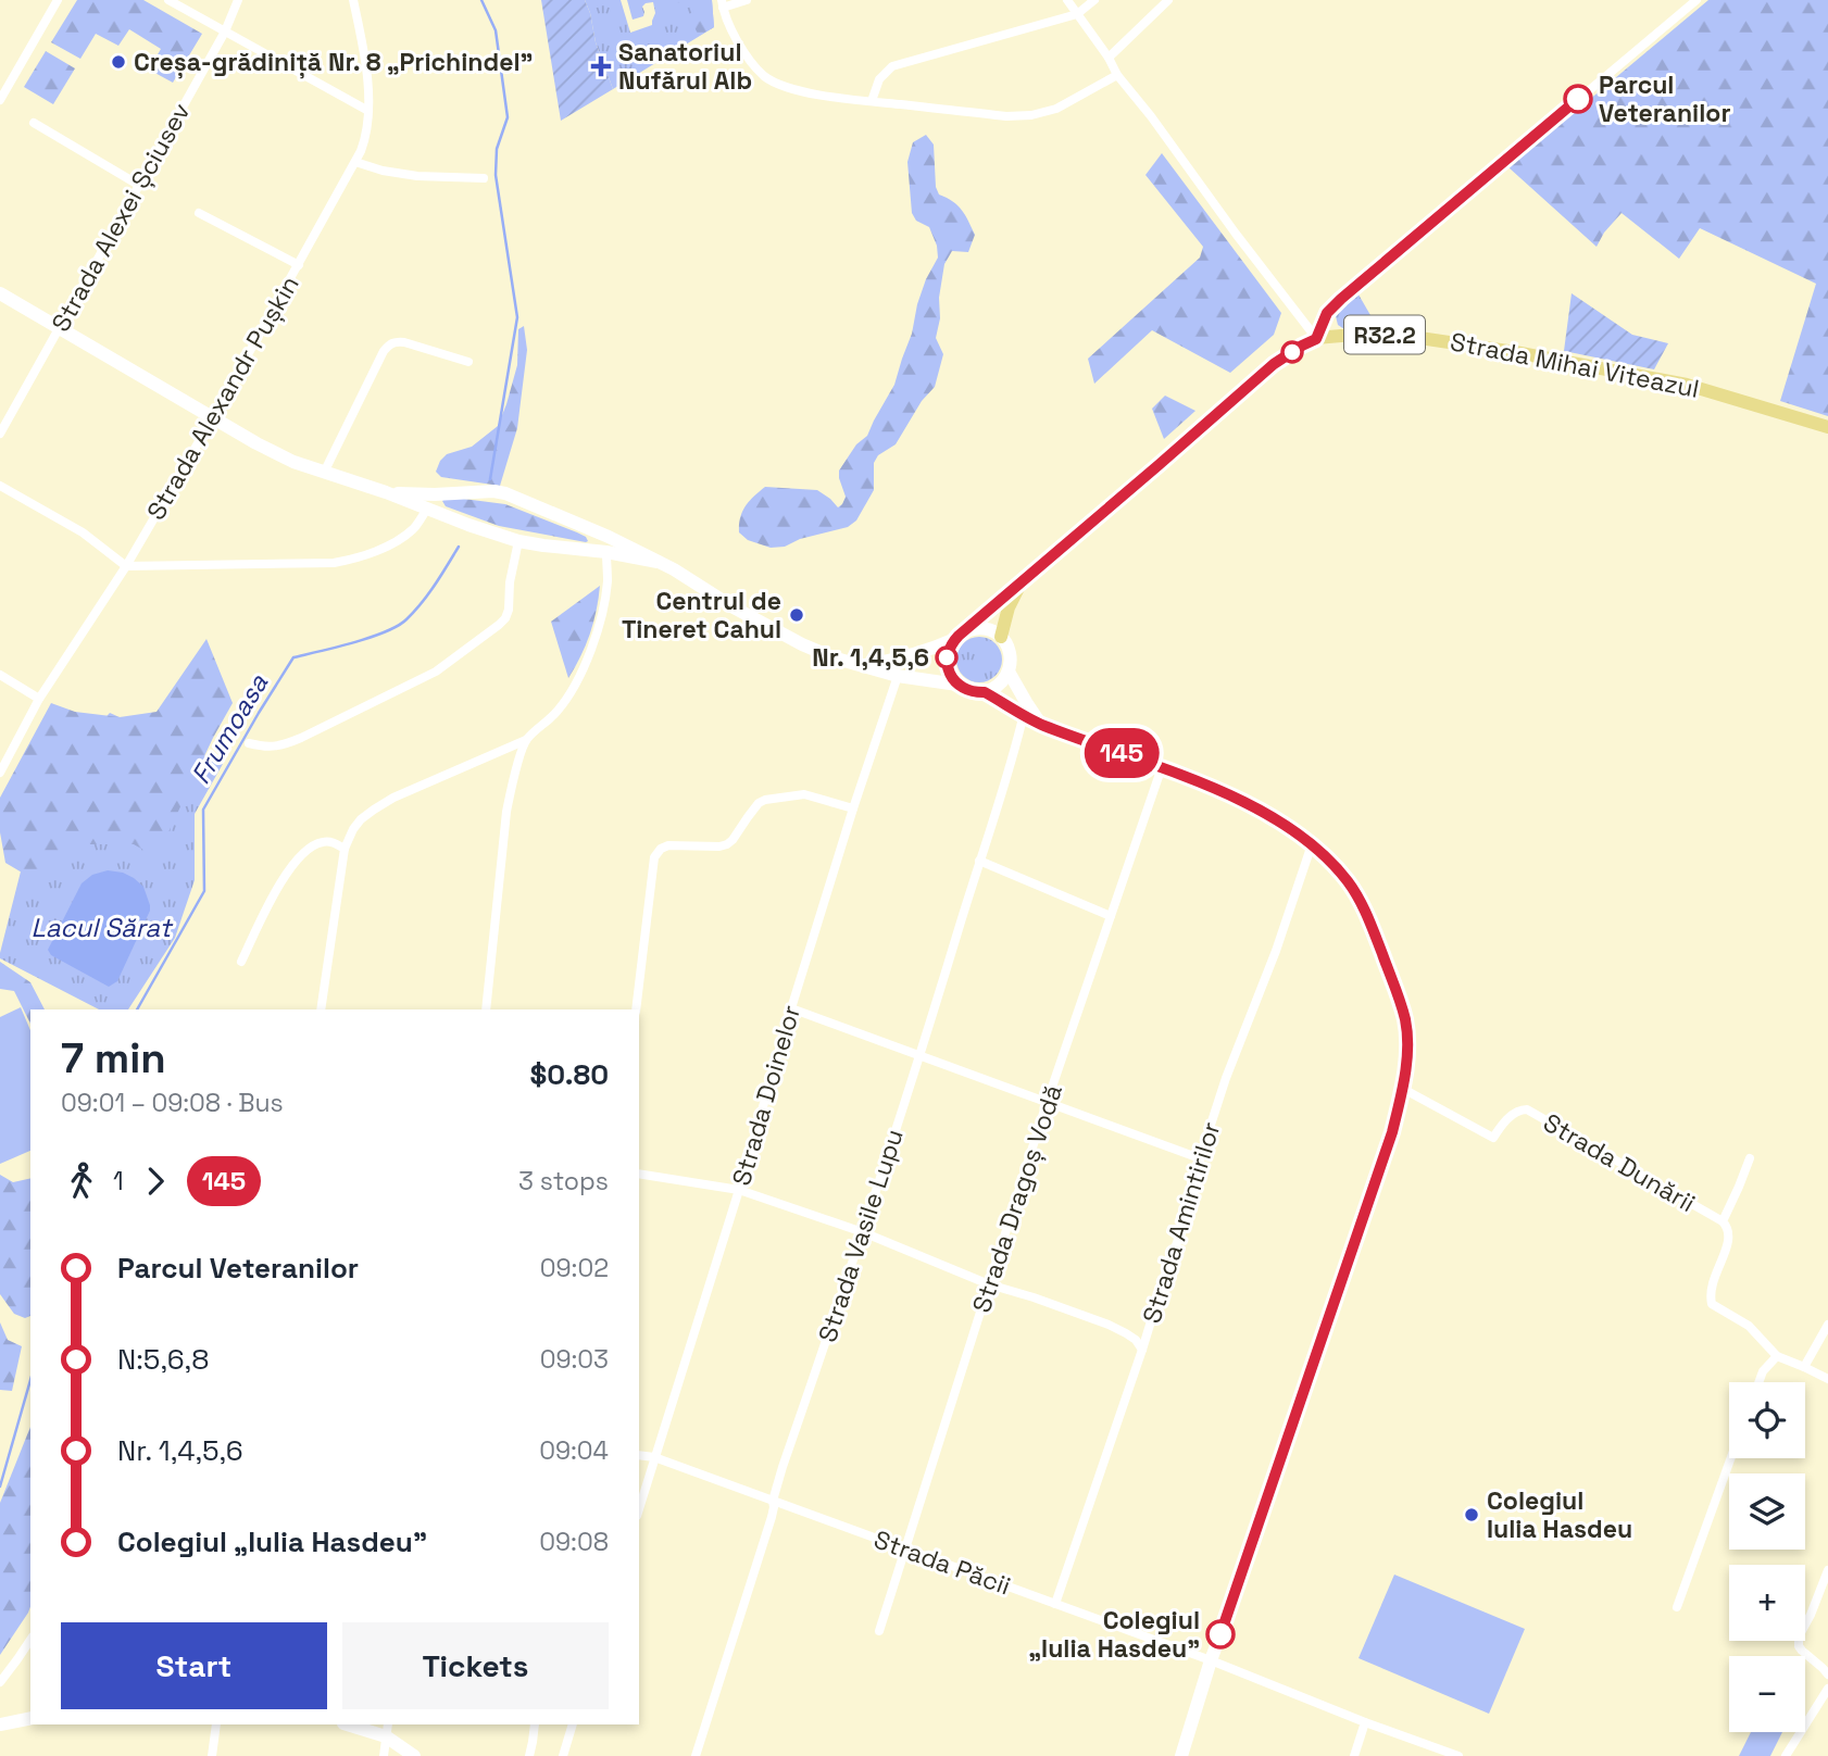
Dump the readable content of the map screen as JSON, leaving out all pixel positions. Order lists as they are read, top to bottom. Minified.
{"streets":{"main road":["R32.2","Strada Mihai Viteazul"],"street":["Strada Alexei Șciusev","Strada Alexandr Pușkin","Strada Doinelor","Strada Dunării","Strada Dragoș Vodă","Strada Amintirilor","Strada Vasile Lupu","Strada Păcii"]},"crossings":[["Strada Doinelor","Strada Păcii"],["Strada Dragoș Vodă","Strada Păcii"],["Strada Amintirilor","Strada Păcii"],["Strada Vasile Lupu","Strada Păcii"]],"water":["Frumoasa","Lacul Sărat"],"places":{"other":["Creșa-grădiniță Nr. 8 „Prichindel”","Parcul Veteranilor","Centrul de Tineret Cahul","Nr. 1,4,5,6","Colegiul Iulia Hasdeu","Colegiul „Iulia Hasdeu”"],"health":["Sanatoriul Nufărul Alb"]},"lines":["bus line 145"],"page":{"on_map":"145","heading":["7 min","09:01 – 09:08 · Bus","$0.80"],"legs":["1","145","3 stops"],"list":[{"name":"Parcul Veteranilor","value":"09:02"},{"name":"N:5,6,8","value":"09:03"},{"name":"Nr. 1,4,5,6","value":"09:04"},{"name":"Colegiul „Iulia Hasdeu”","value":"09:08"}],"map_buttons":["+","−"],"buttons":["Start","Tickets"]}}
